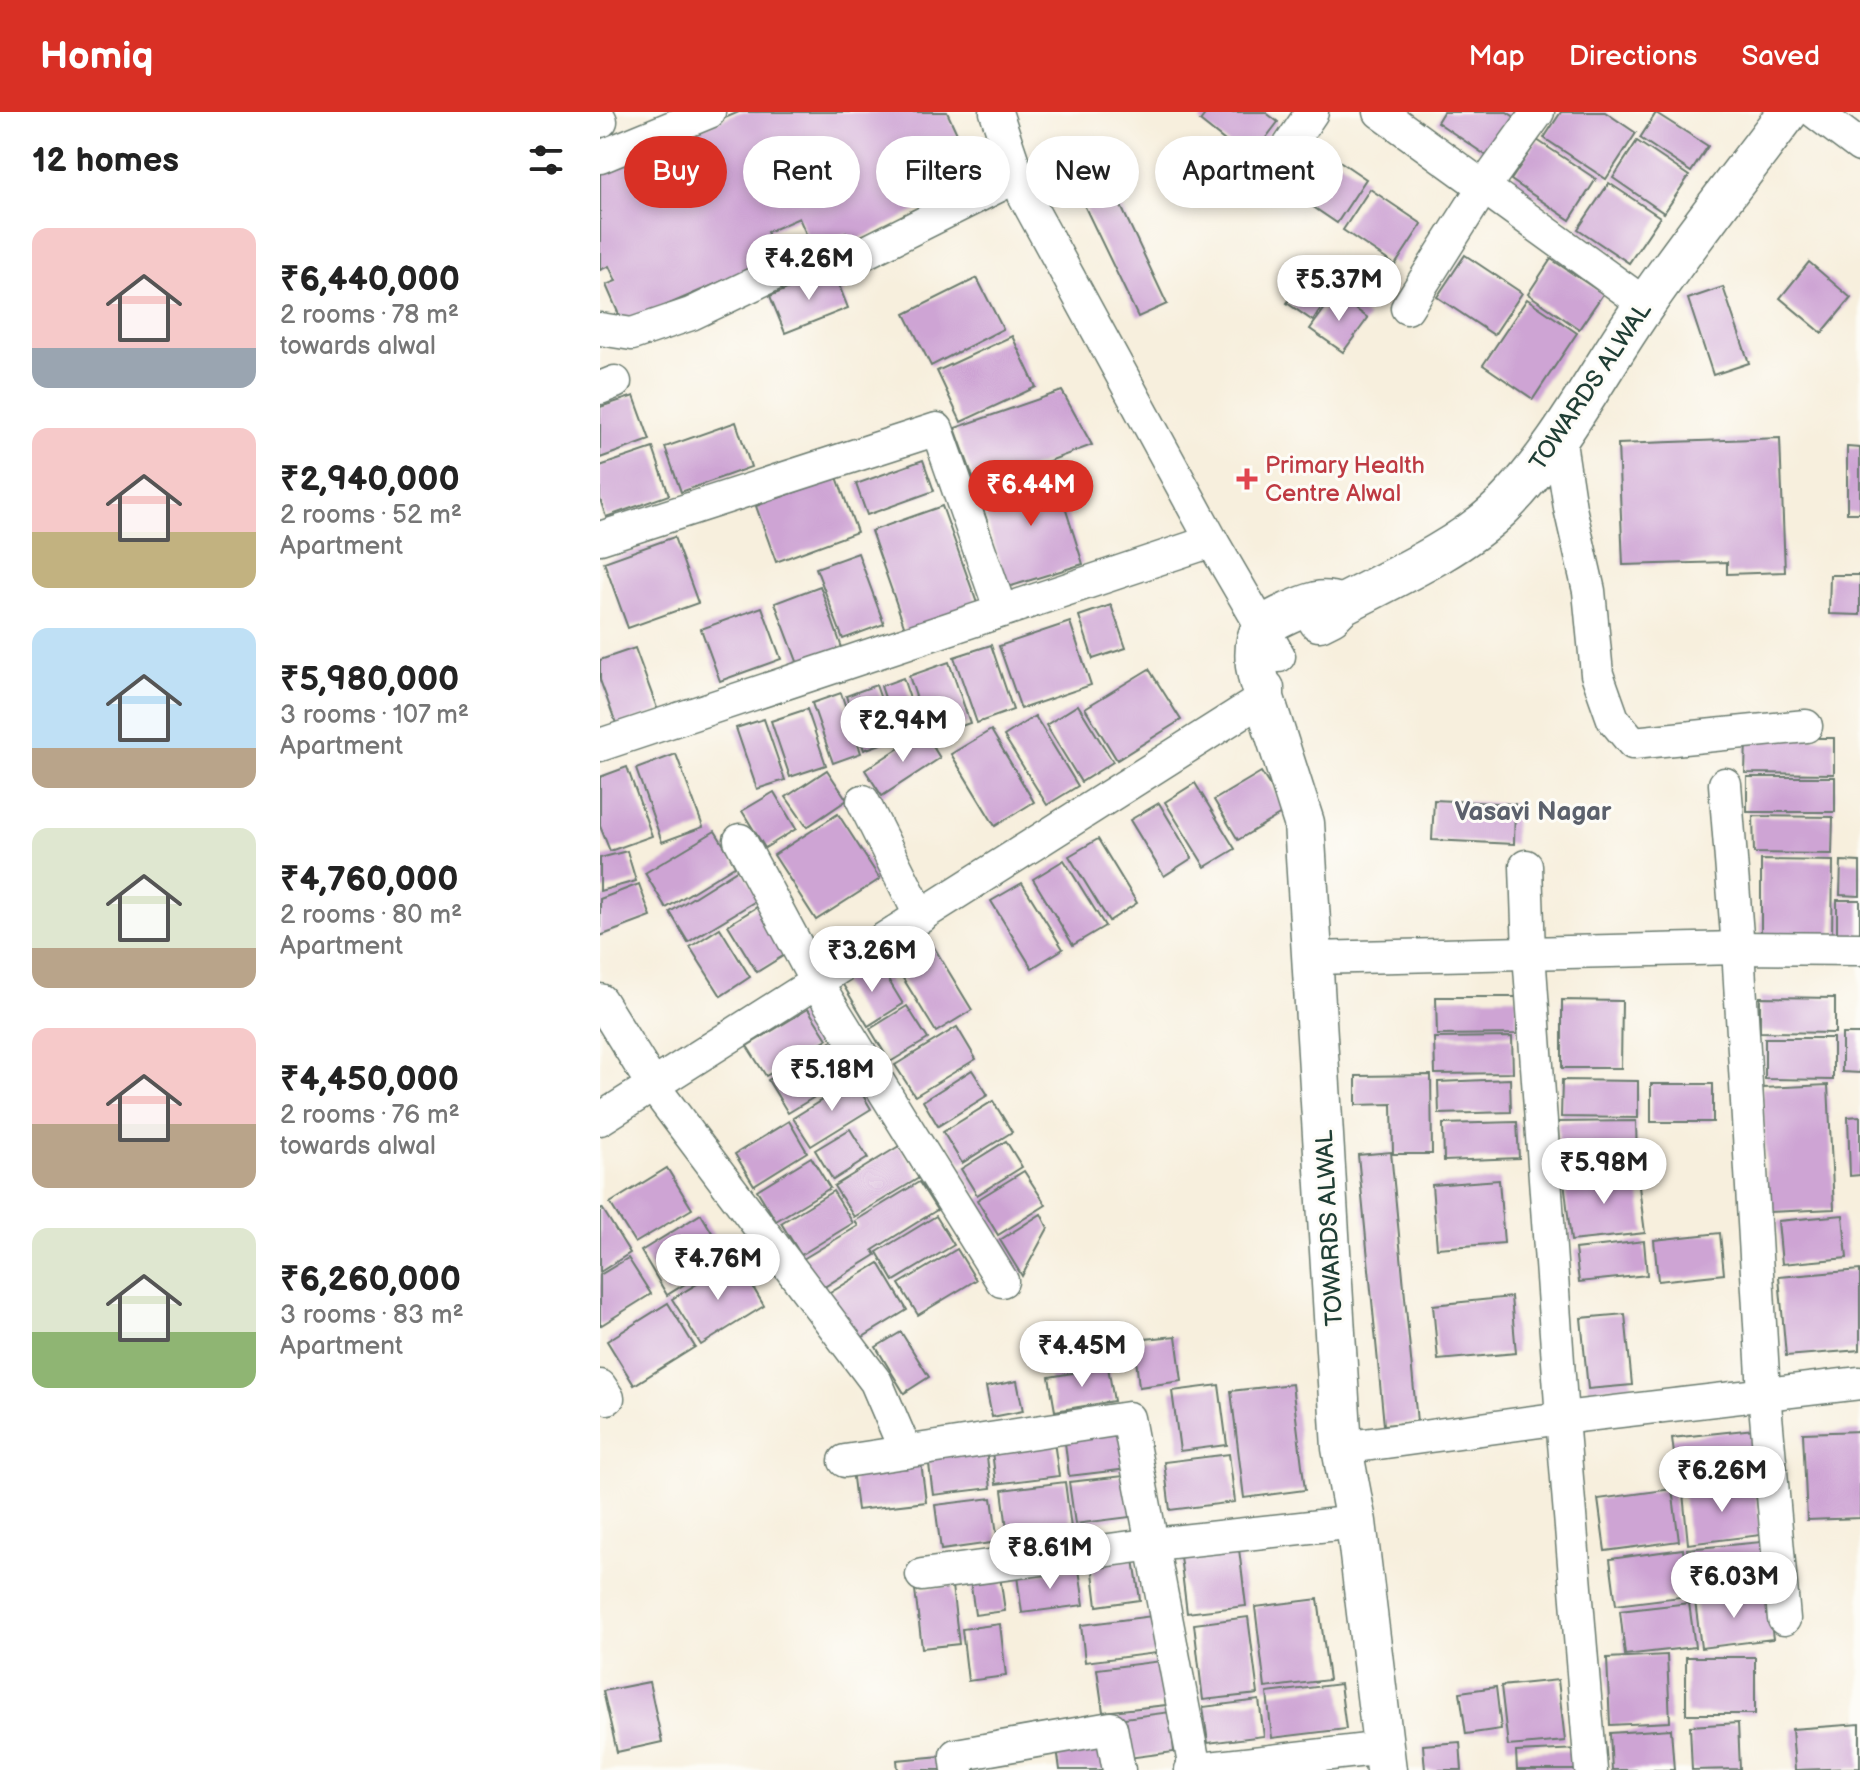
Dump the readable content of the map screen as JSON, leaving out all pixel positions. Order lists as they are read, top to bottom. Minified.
{"streets":{"main road":["TOWARDS ALWAL"]},"districts":["Vasavi Nagar"],"places":{"health":["Primary Health Centre Alwal"]},"page":{"header":"Homiq","nav":["Map","Directions","Saved"],"heading":"12 homes","chip":["Buy","Rent","Filters","New","Apartment"],"list":[{"name":"₹6,440,000","note":"2 rooms · 78 m² · towards alwal"},{"name":"₹2,940,000","note":"2 rooms · 52 m² · Apartment"},{"name":"₹5,980,000","note":"3 rooms · 107 m² · Apartment"},{"name":"₹4,760,000","note":"2 rooms · 80 m² · Apartment"},{"name":"₹4,450,000","note":"2 rooms · 76 m² · towards alwal"},{"name":"₹6,260,000","note":"3 rooms · 83 m² · Apartment"}],"price":["₹4.26M","₹5.37M","₹6.44M","₹2.94M","₹3.26M","₹5.18M","₹5.98M","₹4.76M","₹4.45M","₹6.26M","₹8.61M","₹6.03M"]}}
